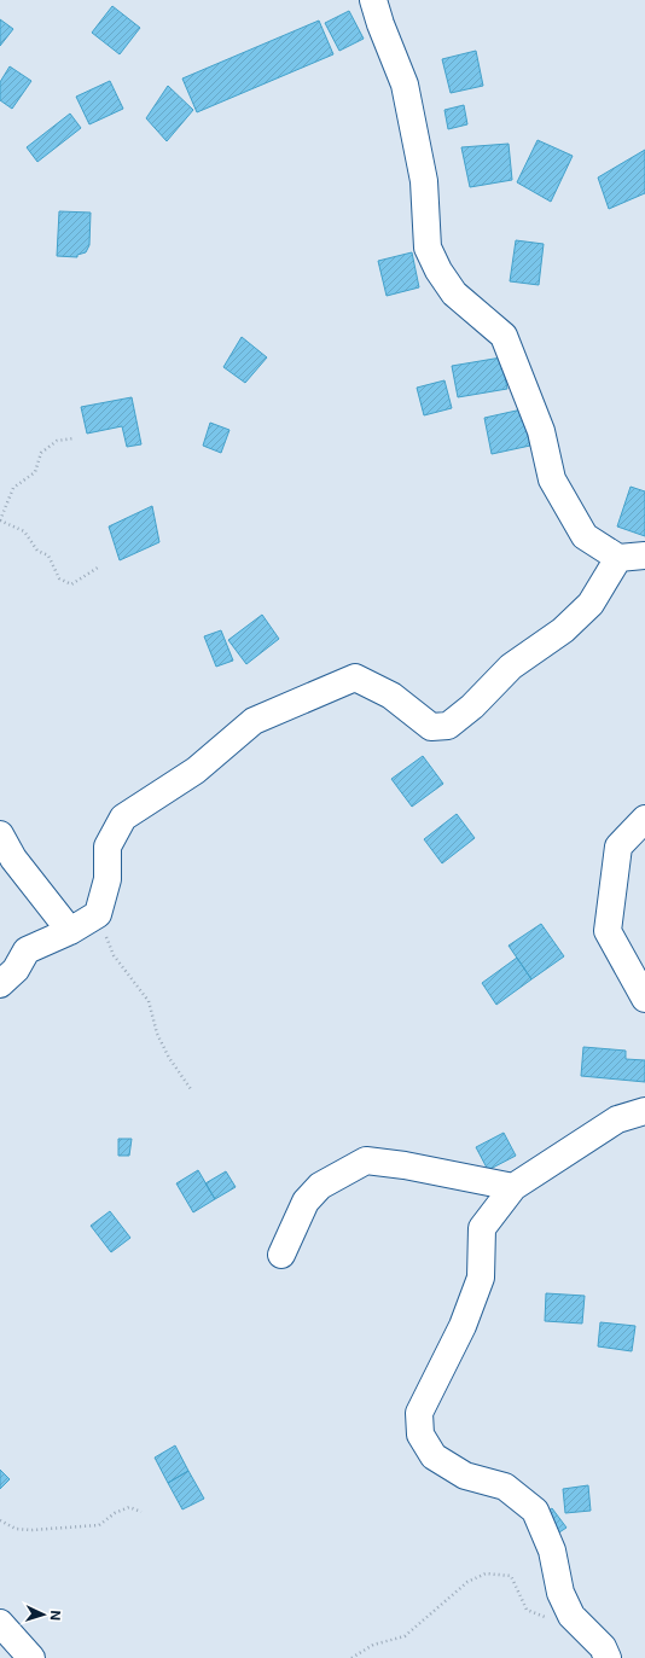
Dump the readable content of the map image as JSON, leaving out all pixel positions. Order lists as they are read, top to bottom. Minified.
{"north":"right"}
